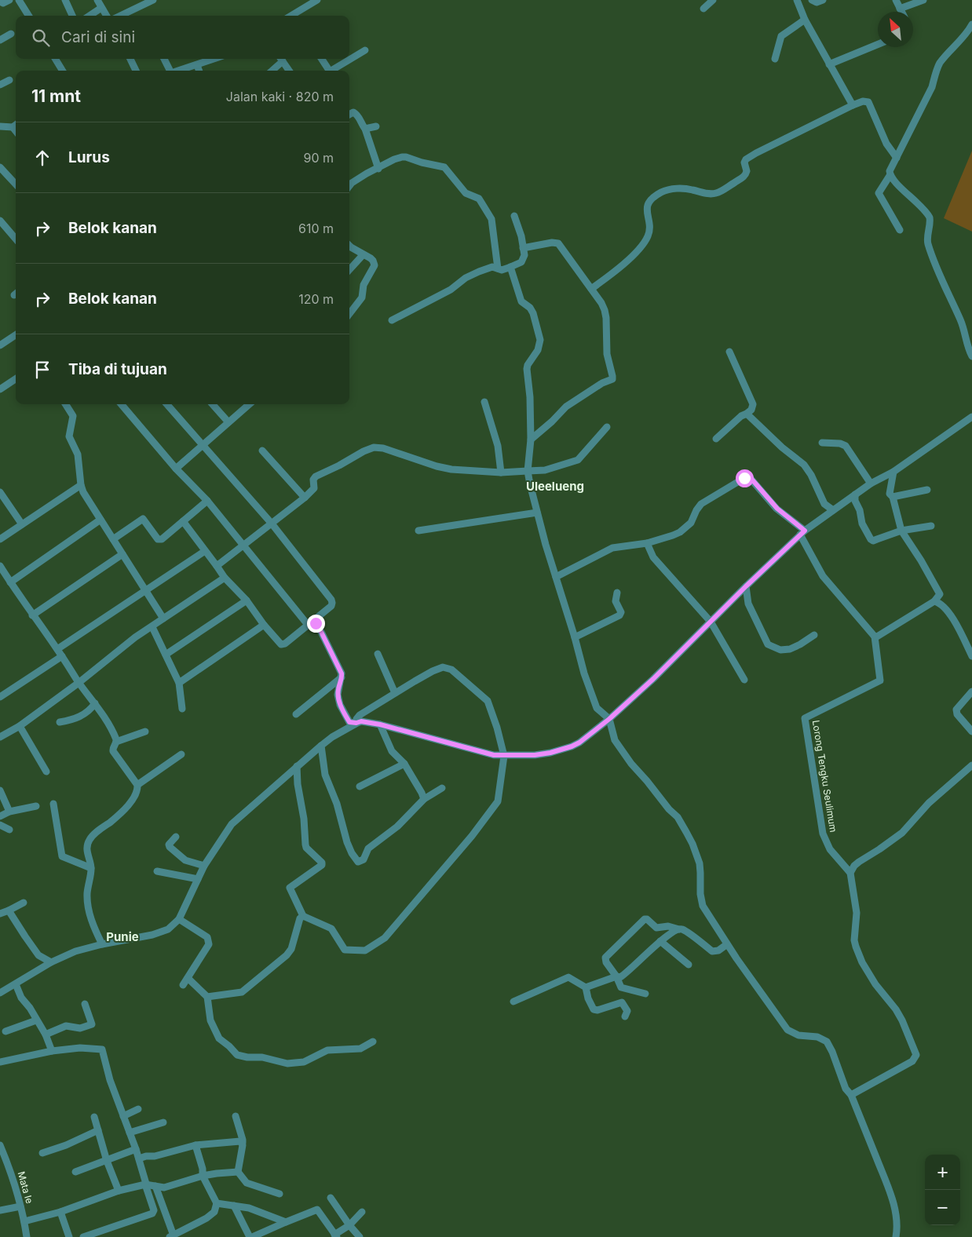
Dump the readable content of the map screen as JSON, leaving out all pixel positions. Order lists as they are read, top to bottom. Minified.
{"streets":{"street":["Lorong Tengku Seulimum","Mata Ie"]},"districts":["Uleelueng","Punie"],"north":"top left","page":{"search":"Cari di sini","heading":["11 mnt","Jalan kaki · 820 m"],"list":[["Lurus","90 m"],["Belok kanan","610 m"],["Belok kanan","120 m"],"Tiba di tujuan"],"map_buttons":["+","−"]}}
